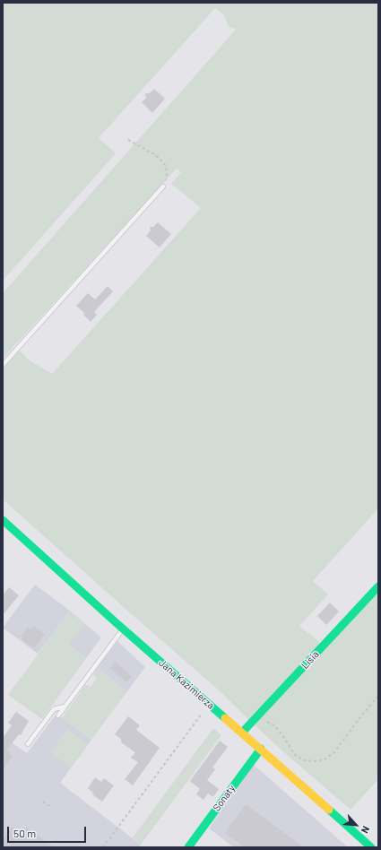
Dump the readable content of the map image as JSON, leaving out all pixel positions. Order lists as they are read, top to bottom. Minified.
{"streets":{"main road":["Lisia","Jana Kazimierza","Sonaty"]},"crossings":[["Lisia","Jana Kazimierza"],["Jana Kazimierza","Sonaty"]],"scale_bar":"50 m","north":"bottom right"}
